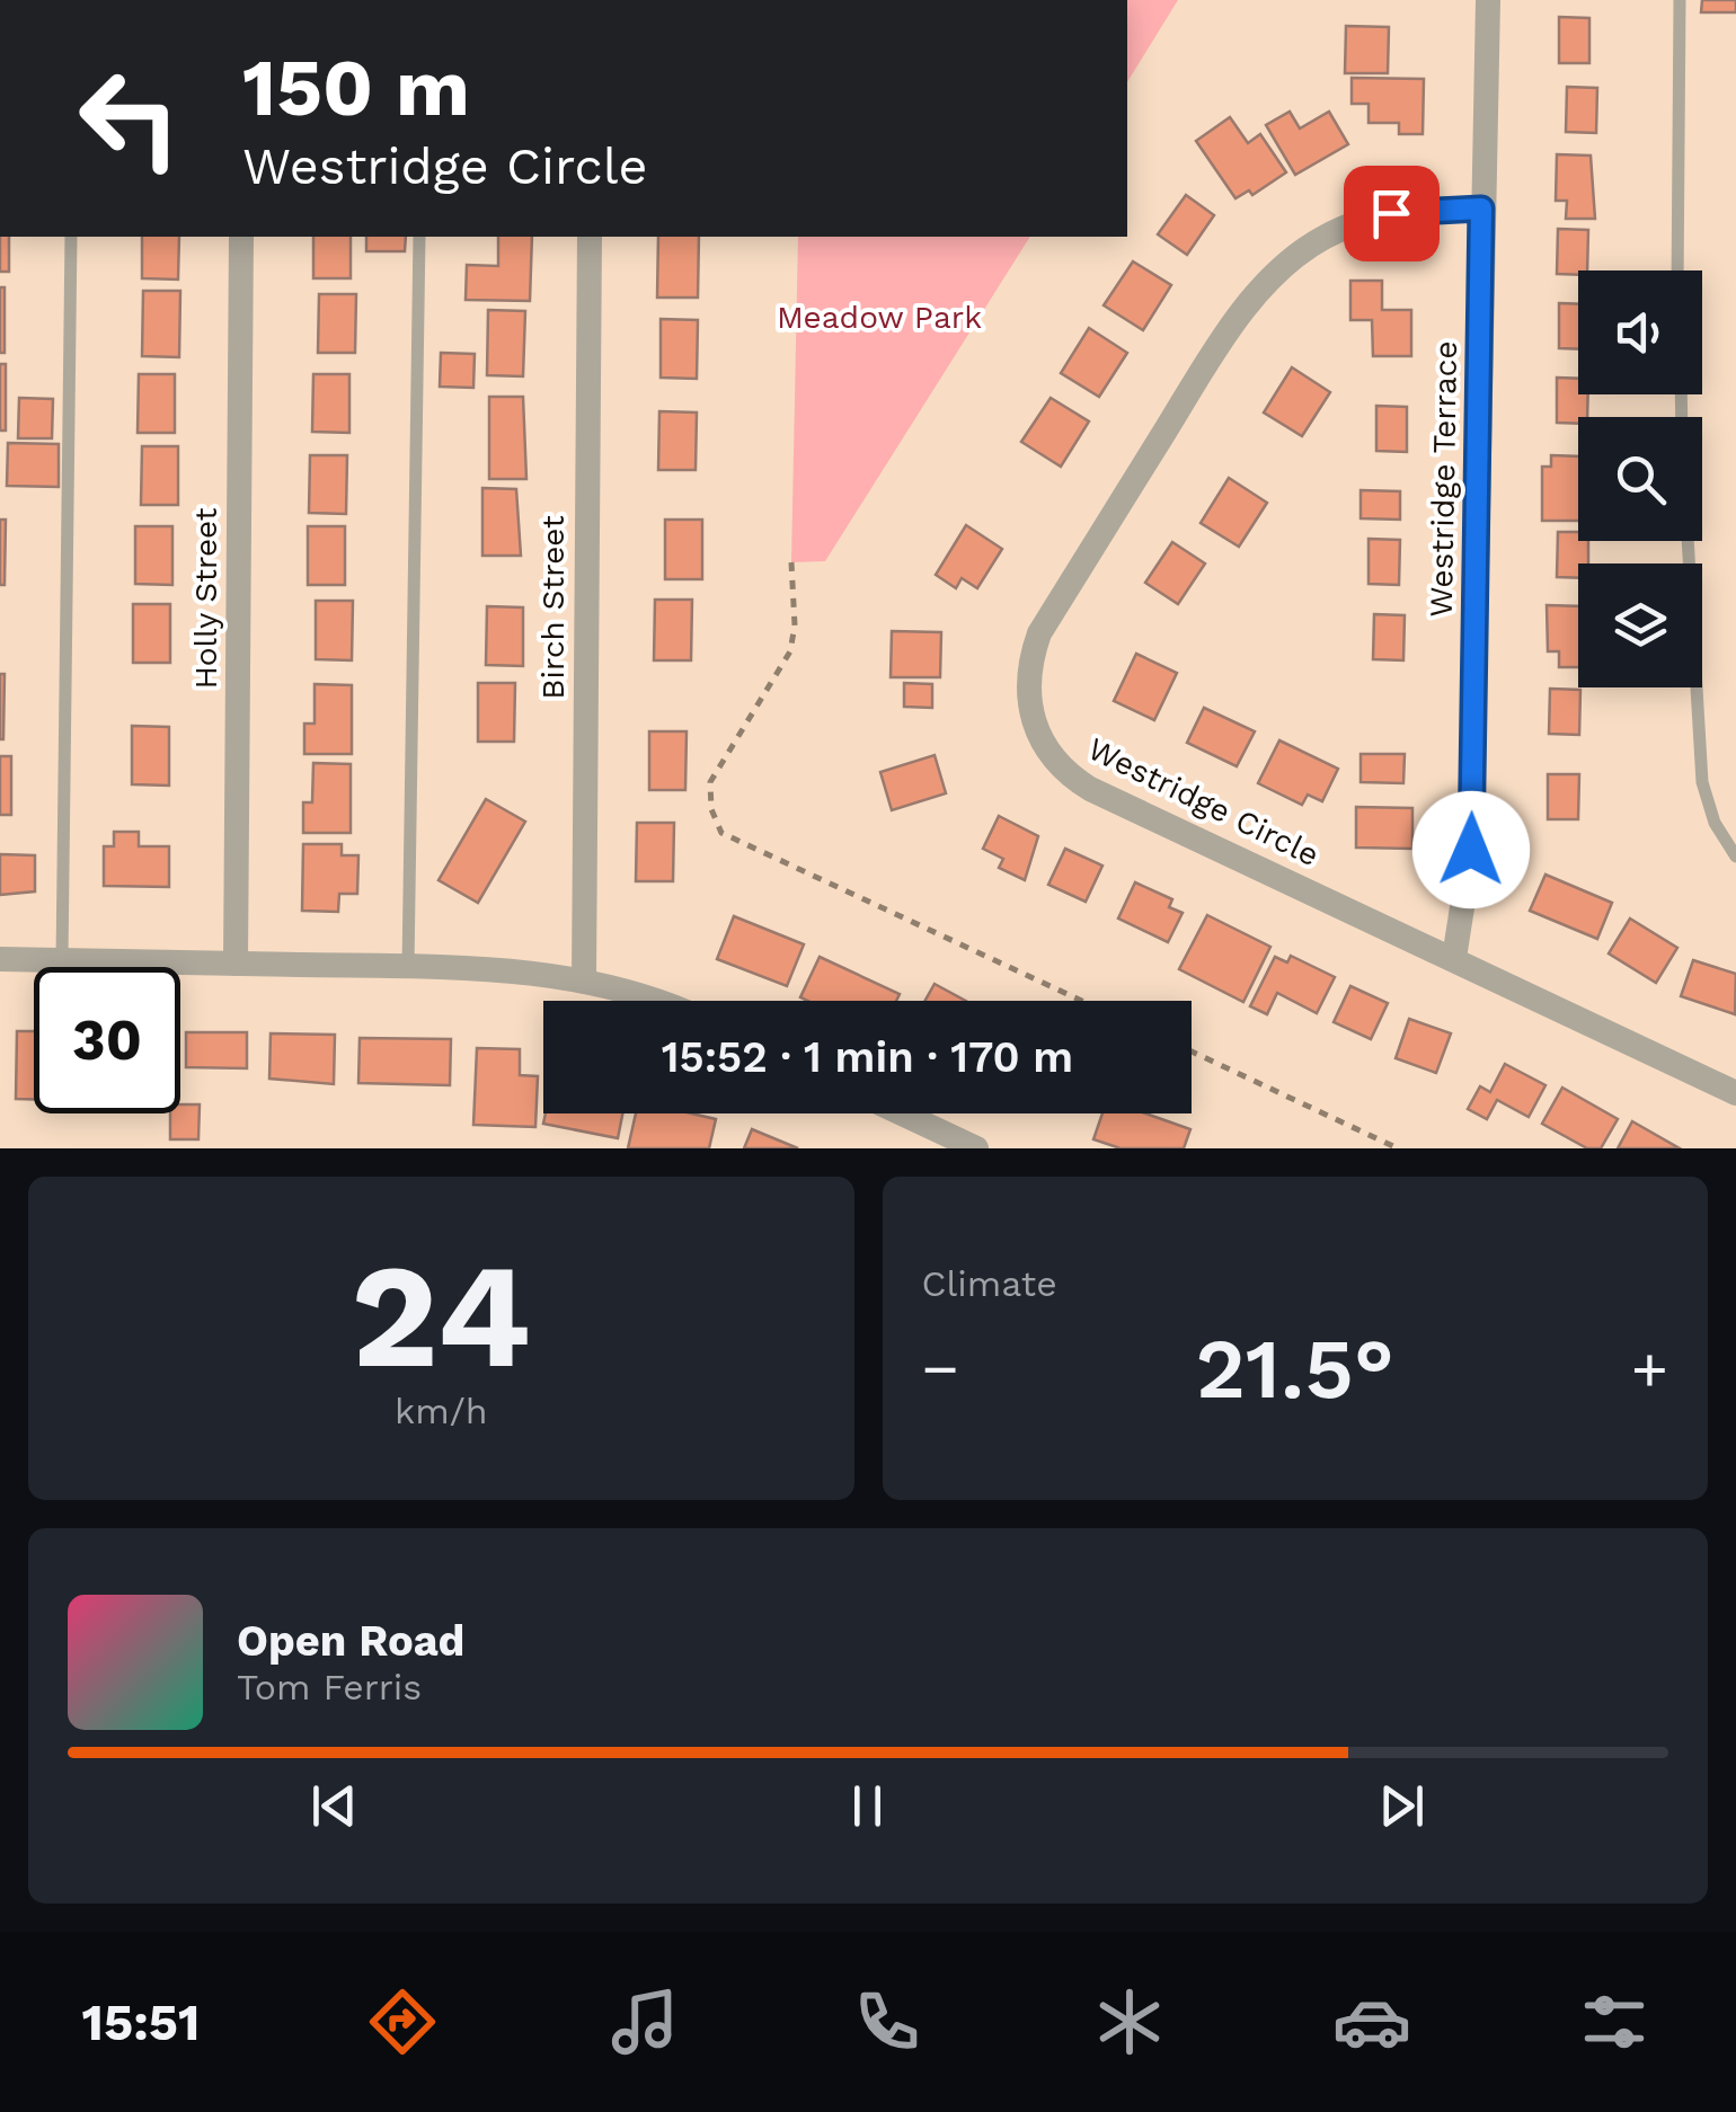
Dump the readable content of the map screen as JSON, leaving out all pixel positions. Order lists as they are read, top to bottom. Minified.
{"streets":{"street":["Westridge Terrace","Holly Street","Birch Street","Westridge Circle"]},"crossings":[["Westridge Terrace","Westridge Circle"]],"parks":["Meadow Park"],"page":{"turn":["150 m","Westridge Circle"],"limit":"30","trip":"15:52 · 1 min · 170 m","tile":[["24","km/h"],"Climate"],"heat":["−","21.5°","+"],"song":["Open Road","Tom Ferris"],"tabs":"15:51"}}
